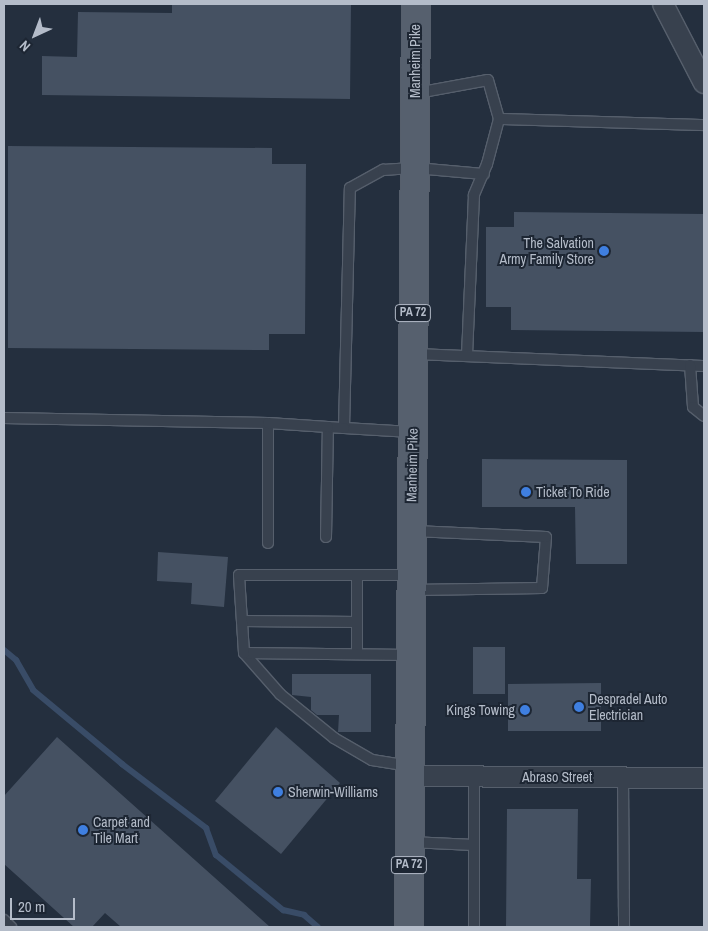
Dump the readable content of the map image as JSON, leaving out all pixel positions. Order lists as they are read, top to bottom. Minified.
{"streets":{"main road":["Manheim Pike","PA 72"],"street":["Abraso Street"]},"crossings":[["Manheim Pike","Abraso Street"]],"places":["The Salvation Army Family Store","Ticket To Ride","Despradel Auto Electrician","Kings Towing","Sherwin-Williams","Carpet and Tile Mart"],"scale_bar":"20 m","north":"bottom left"}
